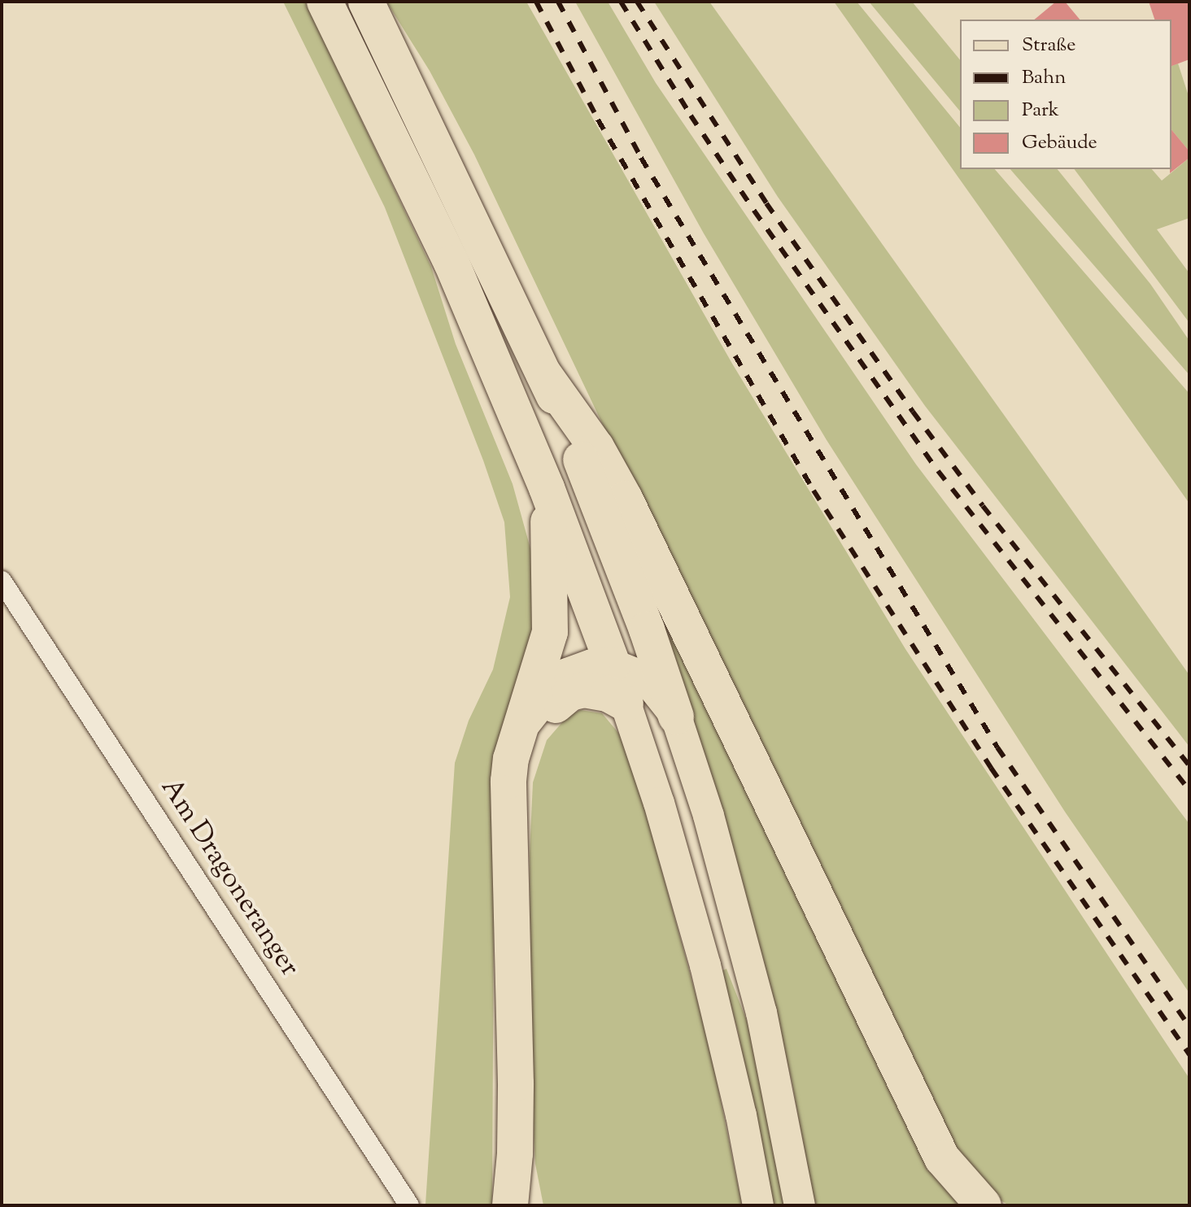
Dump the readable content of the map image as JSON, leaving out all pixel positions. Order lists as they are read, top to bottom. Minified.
{"streets":{"street":["Am Dragoneranger"]},"legend":["Straße","Bahn","Park","Gebäude"]}
